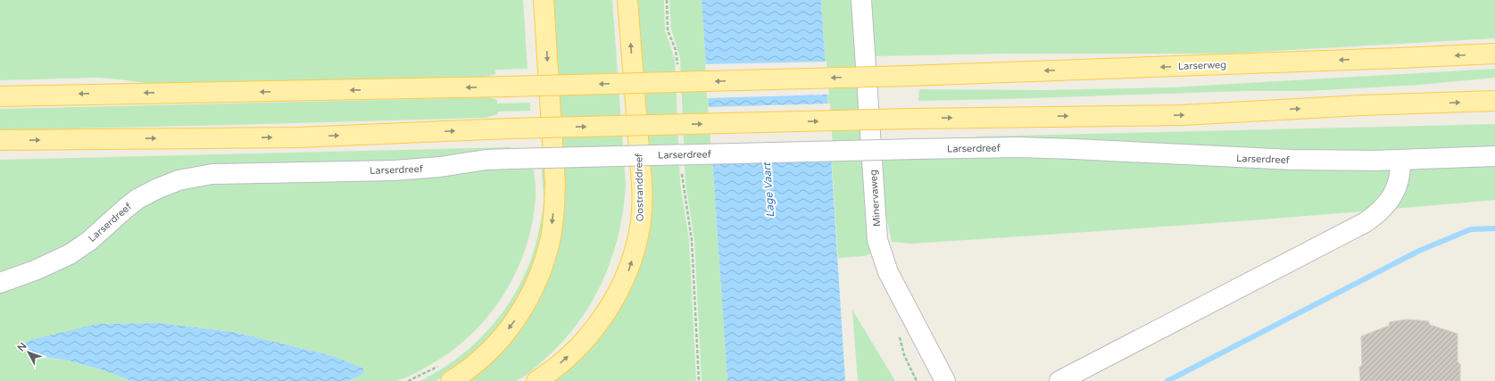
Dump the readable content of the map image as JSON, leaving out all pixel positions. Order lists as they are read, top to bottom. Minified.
{"streets":{"main road":["Larserweg","Oostranddreef"],"street":["Larserdreef","Minervaweg"]},"water":["Lage Vaart"],"north":"top left"}
